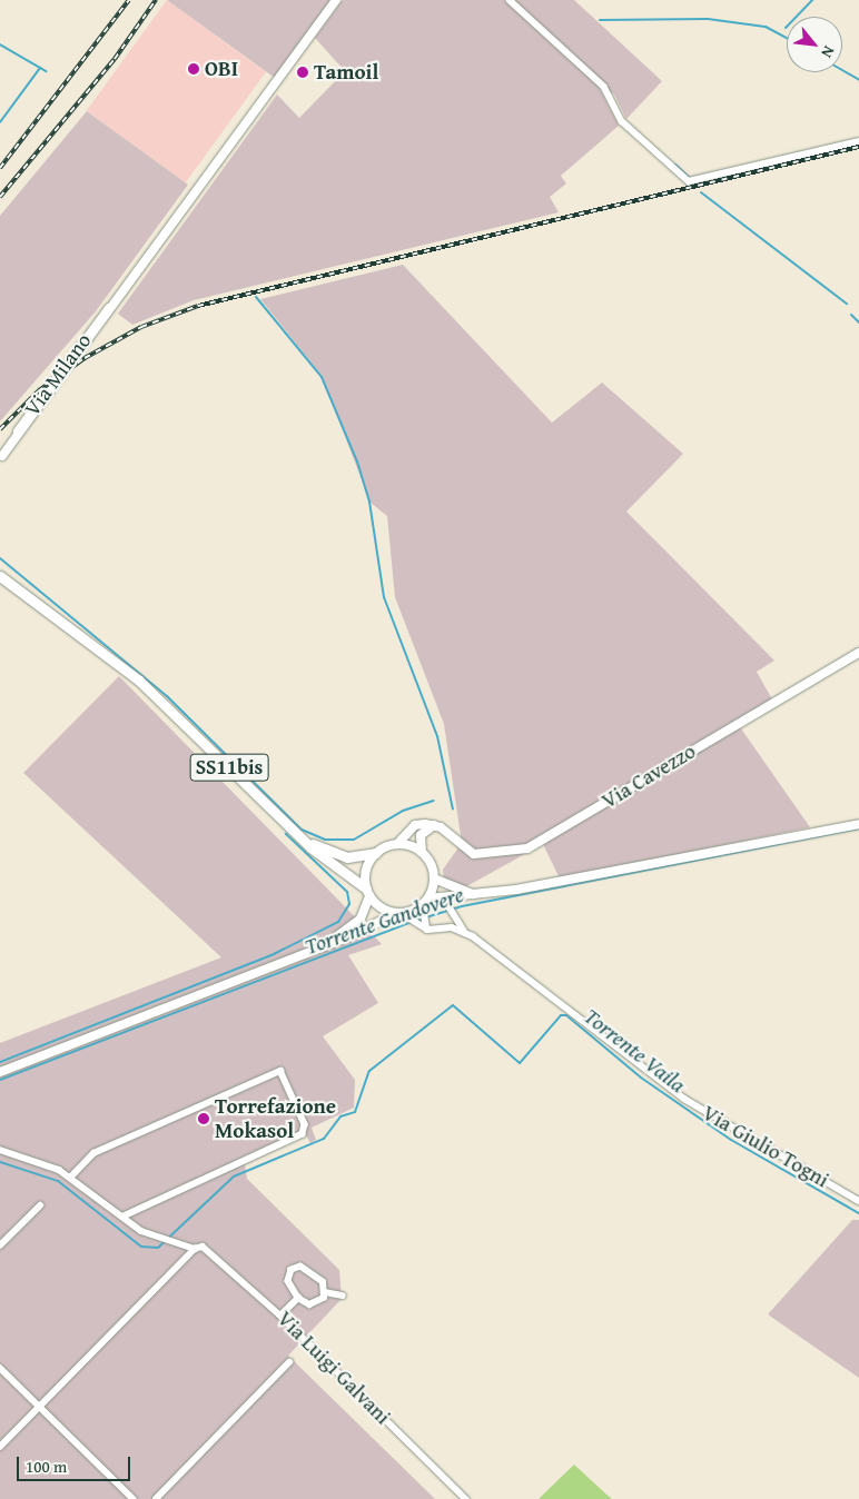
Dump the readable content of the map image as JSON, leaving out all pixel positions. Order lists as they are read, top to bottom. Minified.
{"streets":{"main road":["Via Milano","SS11bis","Via Cavezzo"],"street":["Via Giulio Togni","Via Luigi Galvani"]},"water":["Torrente Gandovere","Torrente Vaila"],"places":["OBI","Tamoil","Torrefazione Mokasol"],"scale_bar":"100 m","north":"bottom right"}
